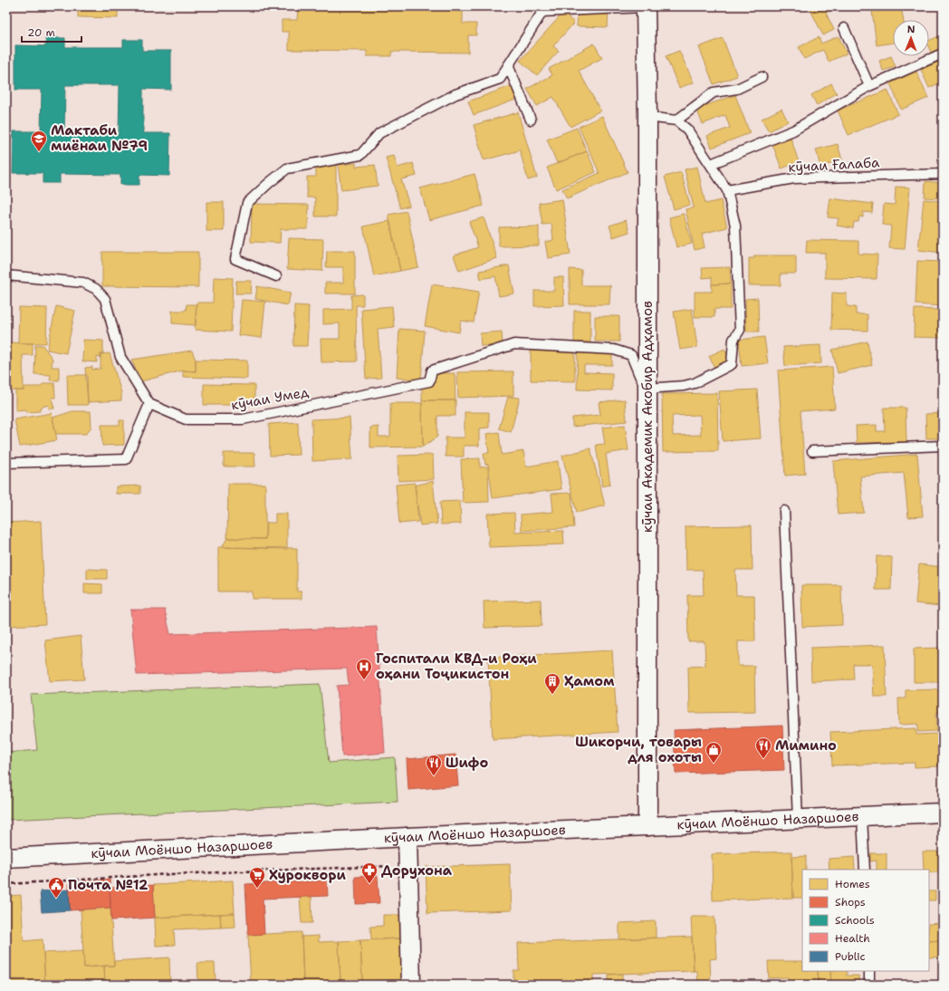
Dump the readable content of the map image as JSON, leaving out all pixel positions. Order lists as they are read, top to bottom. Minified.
{"streets":{"street":["кӯчаи Академик Акобир Адҳамов","кӯчаи Моёншо Назаршоев"],"lane":["кӯчаи Ғалаба","кӯчаи Умед"]},"crossings":[["кӯчаи Умед","кӯчаи Академик Акобир Адҳамов"],["кӯчаи Академик Акобир Адҳамов","кӯчаи Моёншо Назаршоев"]],"places":{"school or university":["Мактаби миёнаи №79"],"hospital":["Госпитали КВД-и Роҳи оҳани Тоҷикистон"],"building":["Ҳамом"],"restaurant":["Мимино","Шифо"],"shop":["Шикорчи, товары для охоты"],"pharmacy":["Дорухона"],"supermarket":["Хуроквори"],"public building":["Почта №12"]},"legend":["Homes","Shops","Schools","Health","Public"],"scale_bar":"20 m","north":"top"}
